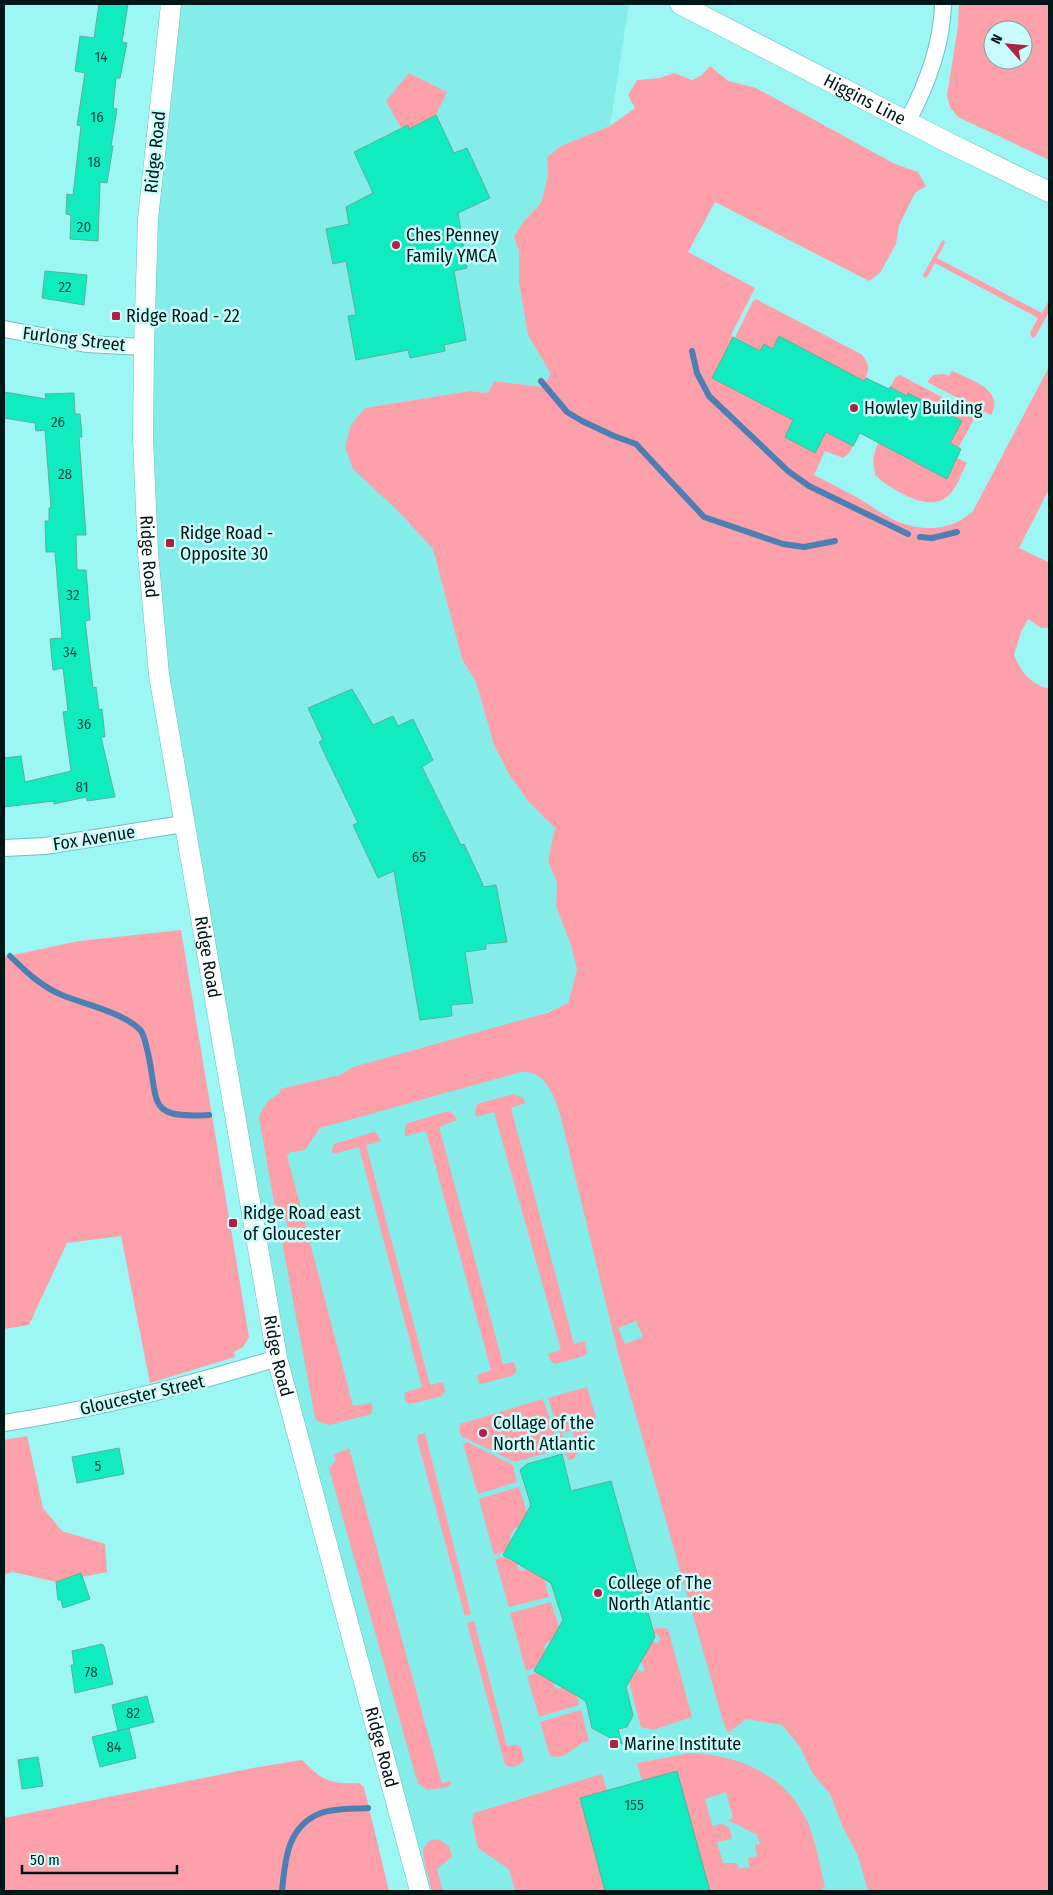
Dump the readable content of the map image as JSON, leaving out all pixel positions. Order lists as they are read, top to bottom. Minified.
{"streets":{"street":["Higgins Line","Ridge Road","Furlong Street","Fox Avenue","Gloucester Street"]},"crossings":[["Ridge Road","Furlong Street"],["Ridge Road","Fox Avenue"],["Ridge Road","Gloucester Street"]],"places":{"other":["Ches Penney Family YMCA","Howley Building","Collage of the North Atlantic","College of The North Atlantic"],"transit":["Ridge Road - 22","Ridge Road - Opposite 30","Ridge Road east of Gloucester","Marine Institute"]},"house_numbers":["14","16","18","20","22","26","28","32","34","36","81","65","5","78","82","84","155"],"scale_bar":"50 m","north":"top left"}
